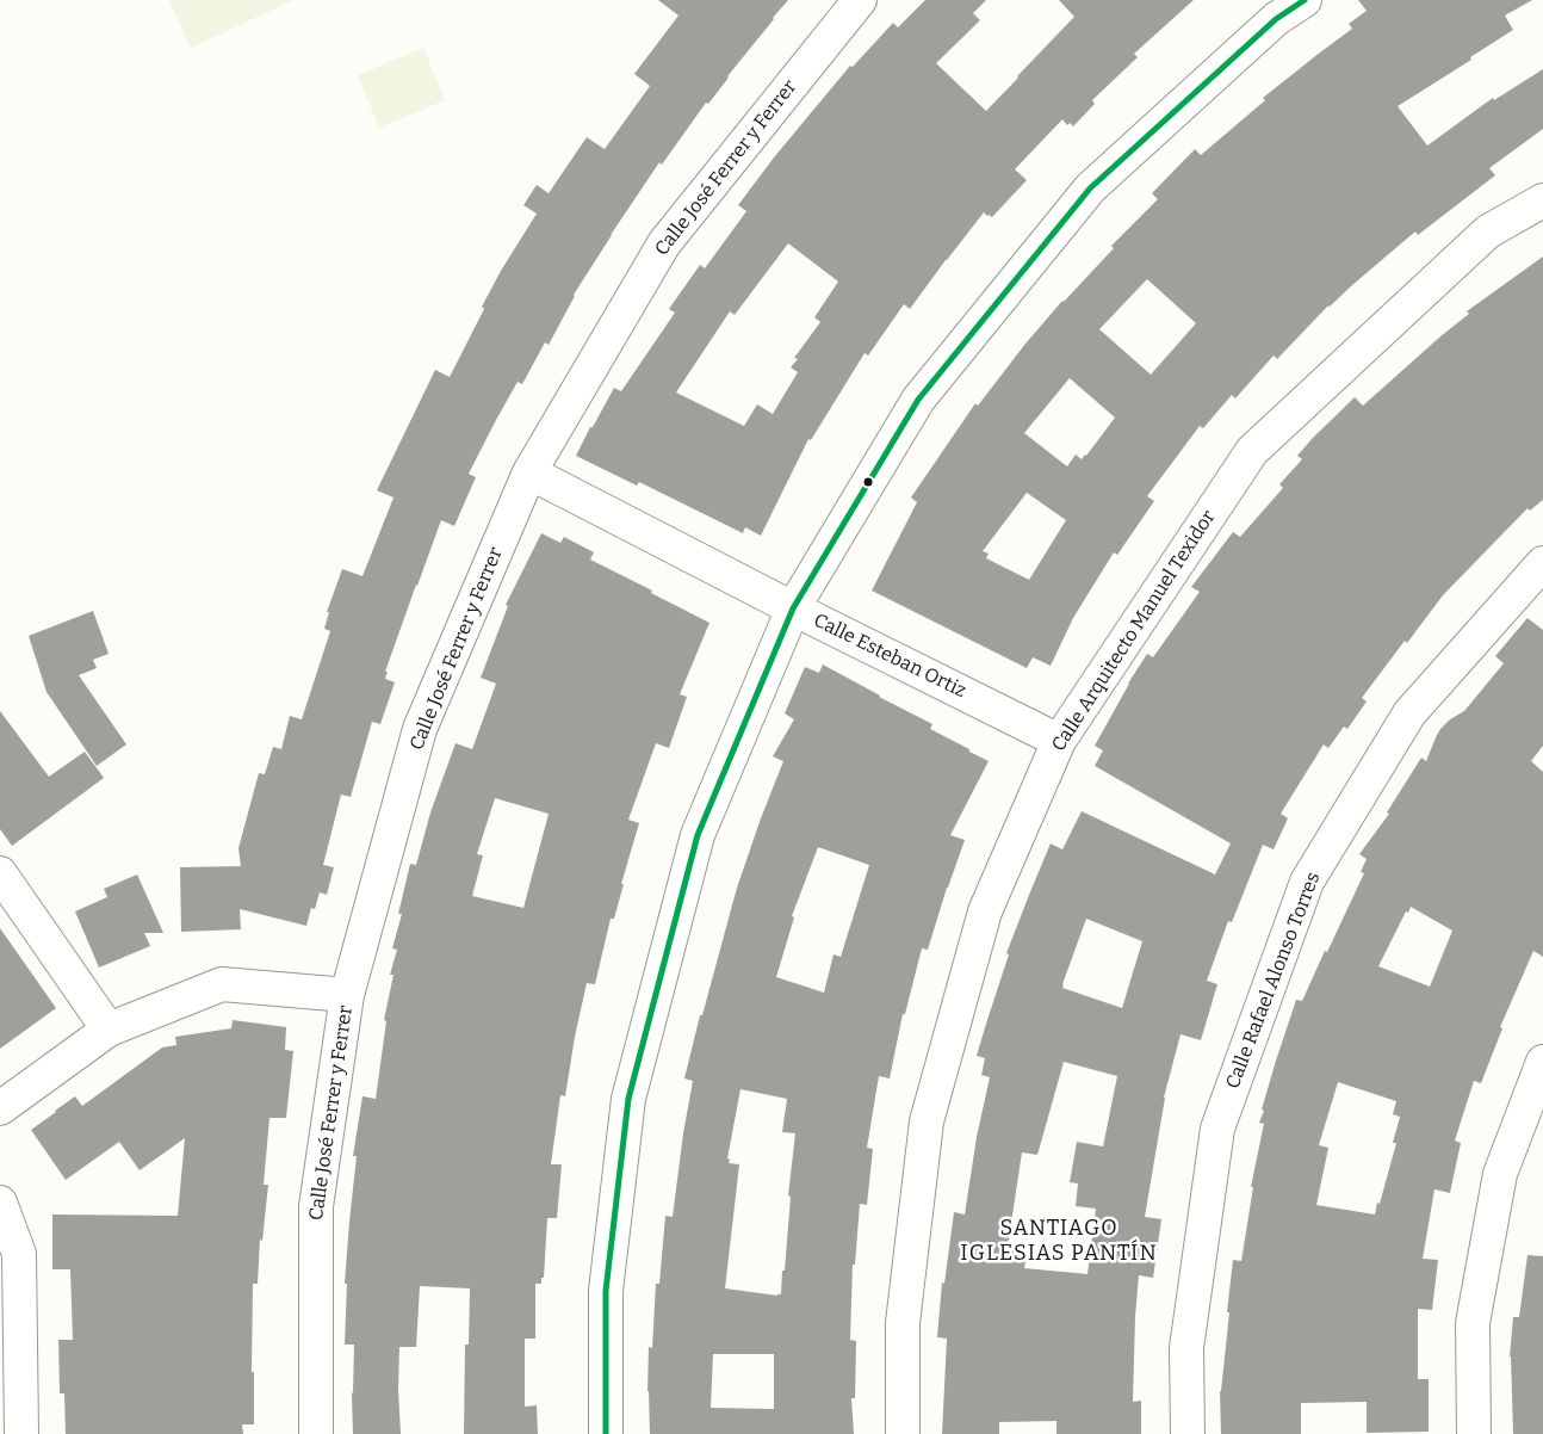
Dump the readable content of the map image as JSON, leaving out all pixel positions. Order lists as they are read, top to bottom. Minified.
{"streets":{"street":["Calle José Ferrer y Ferrer","Calle Arquitecto Manuel Texidor","Calle Esteban Ortiz","Calle Rafael Alonso Torres"]},"crossings":[["Calle José Ferrer y Ferrer","Calle Esteban Ortiz"],["Calle Arquitecto Manuel Texidor","Calle Esteban Ortiz"]],"districts":["SANTIAGO IGLESIAS PANTÍN"]}
